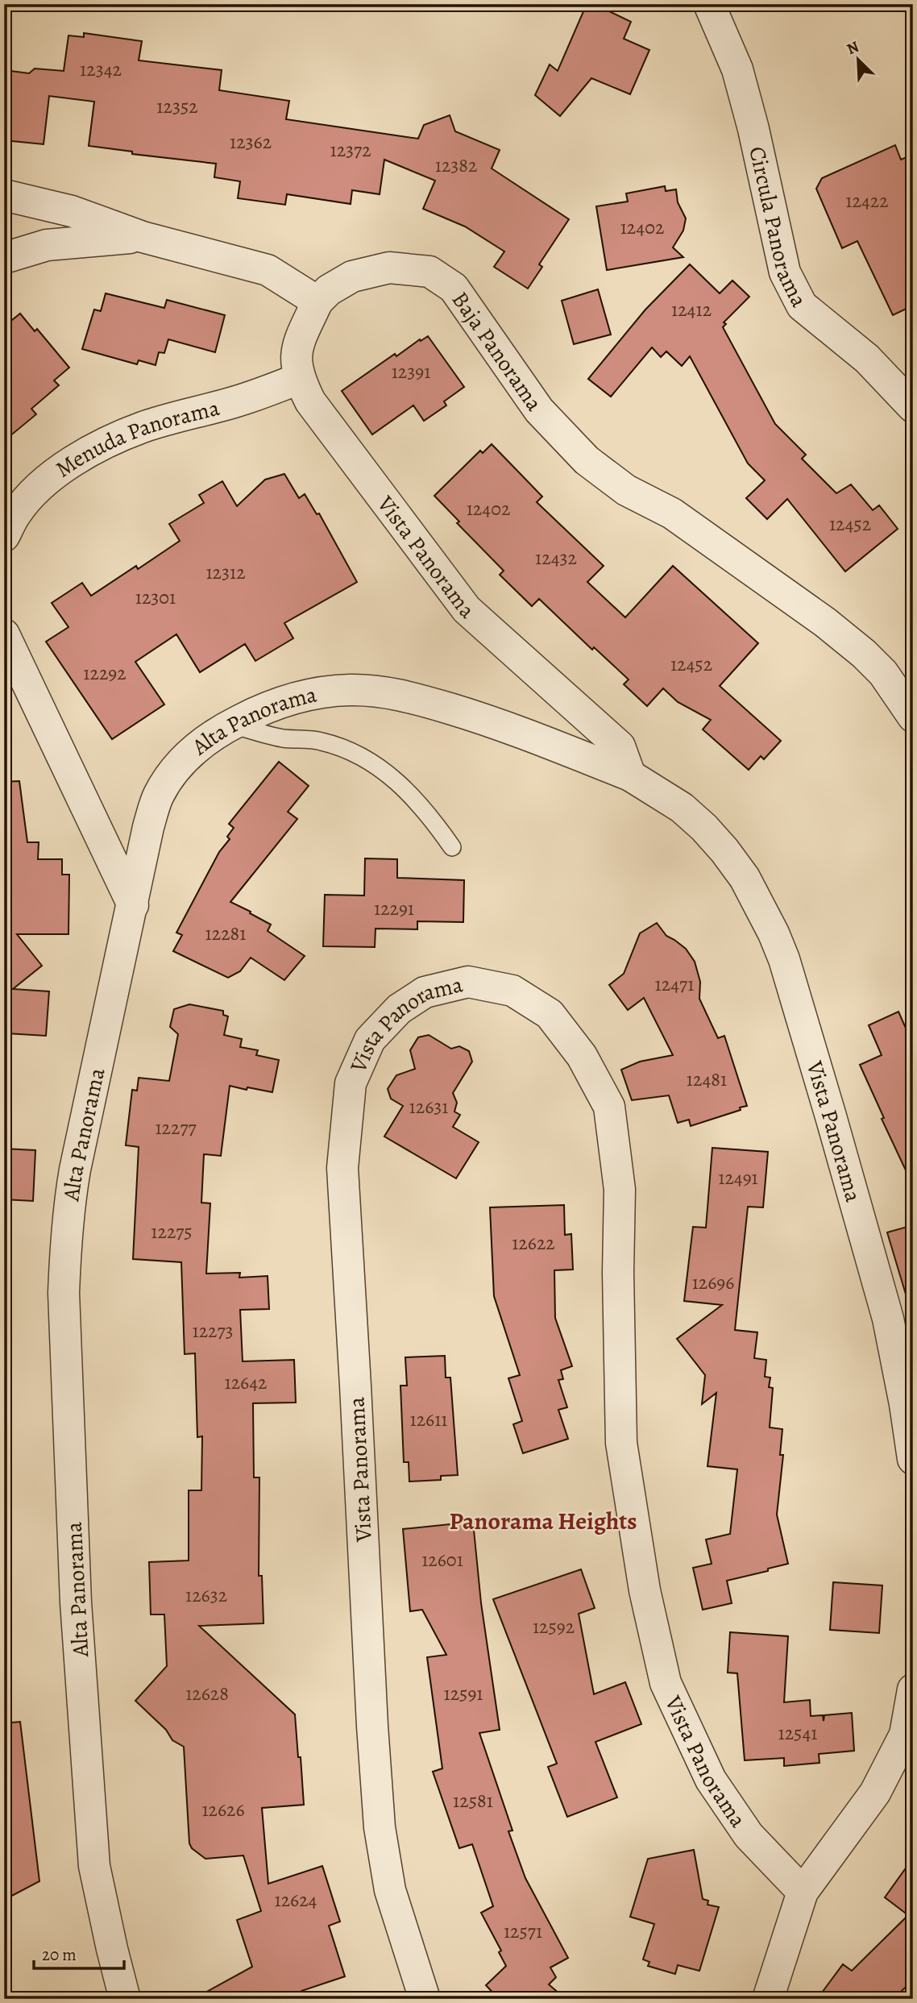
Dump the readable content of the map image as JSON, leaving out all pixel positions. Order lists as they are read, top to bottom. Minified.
{"streets":{"street":["Circula Panorama","Baja Panorama","Menuda Panorama","Vista Panorama","Alta Panorama"]},"crossings":[["Menuda Panorama","Vista Panorama"],["Vista Panorama","Alta Panorama"]],"districts":["Panorama Heights"],"house_numbers":["12342","12352","12362","12372","12382","12422","12402","12412","12391","12402","12452","12432","12312","12301","12452","12292","12291","12281","12471","12481","12631","12277","12491","12275","12622","12696","12273","12642","12611","12601","12632","12592","12628","12591","12541","12581","12626","12624","12571"],"scale_bar":"20 m","north":"top left"}
